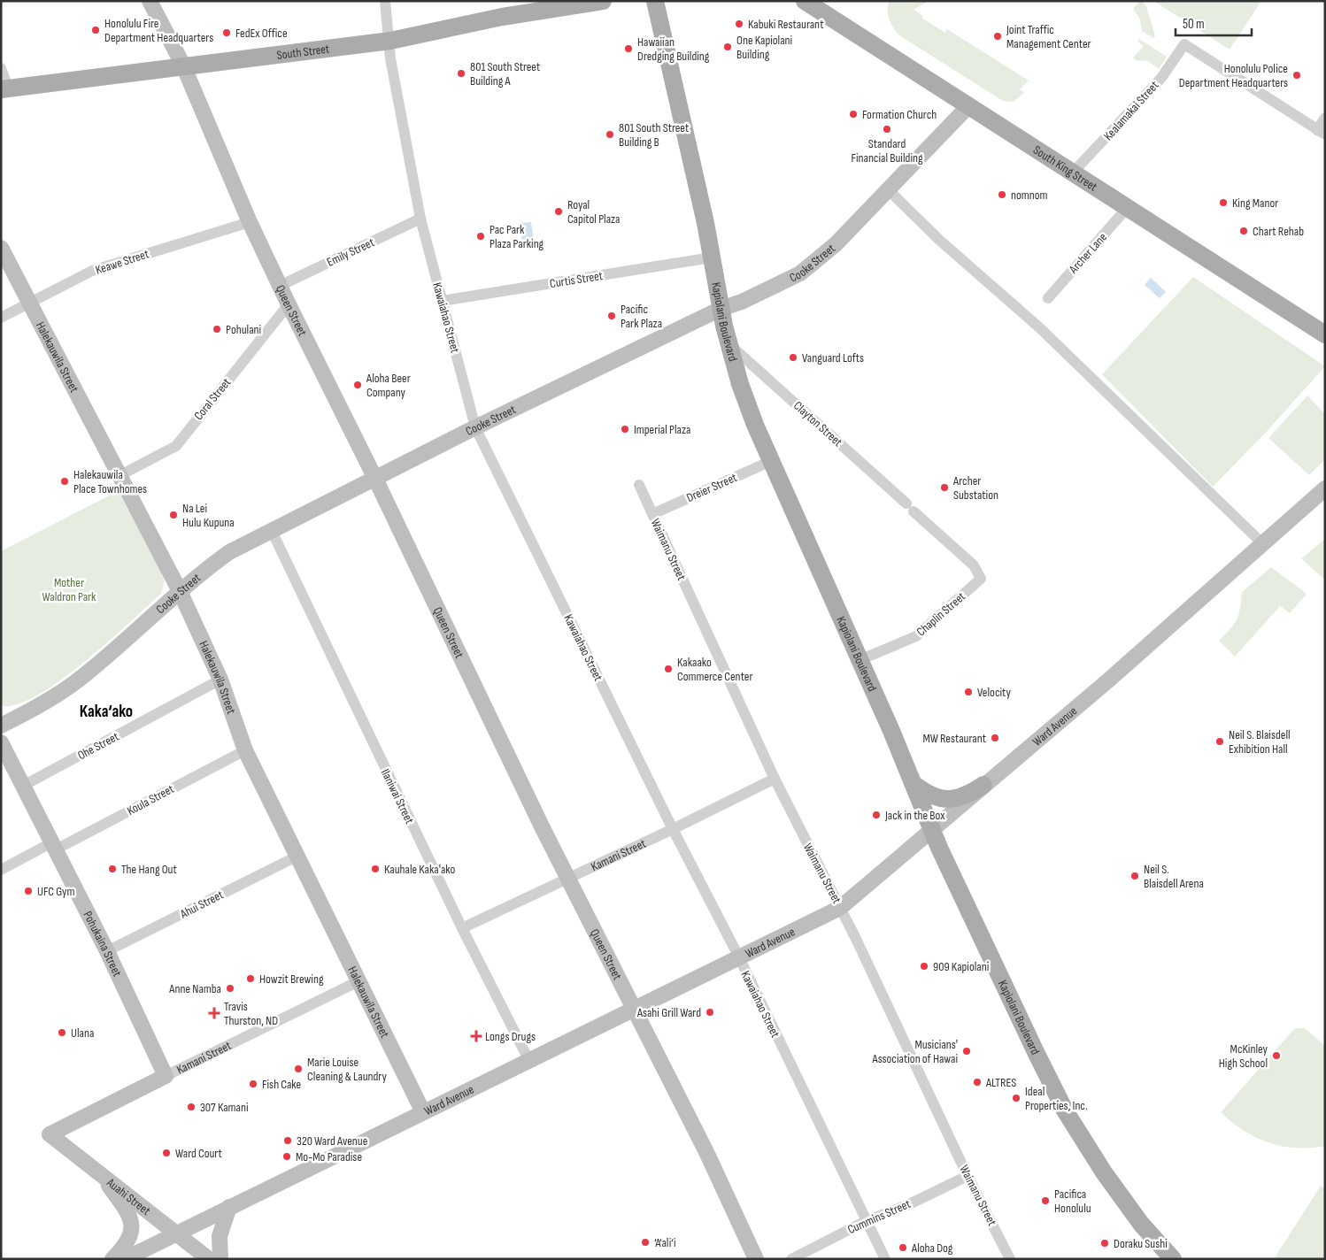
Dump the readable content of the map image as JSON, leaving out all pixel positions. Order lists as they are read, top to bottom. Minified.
{"streets":{"main road":["South Street","South King Street","Kapiolani Boulevard"],"street":["Kealamakai Street","Emily Street","Archer Lane","Cooke Street","Keawe Street","Curtis Street","Queen Street","Kawaiahao Street","Halekauwila Street","Coral Street","Clayton Street","Dreier Street","Waimanu Street","Chaplin Street","Ward Avenue","Ohe Street","Ilaniwai Street","Koula Street","Kamani Street","Ahui Street","Pohukaina Street","Auahi Street","Cummins Street"]},"crossings":[["South Street","Queen Street"],["South Street","Kawaiahao Street"],["Kealamakai Street","South King Street"],["South King Street","Archer Lane"],["South King Street","Cooke Street"],["Emily Street","Queen Street"],["Emily Street","Kawaiahao Street"],["Cooke Street","Queen Street"],["Cooke Street","Kawaiahao Street"],["Cooke Street","Kapiolani Boulevard"],["Cooke Street","Halekauwila Street"],["Cooke Street","Ilaniwai Street"],["Keawe Street","Queen Street"],["Keawe Street","Halekauwila Street"],["Curtis Street","Kawaiahao Street"],["Curtis Street","Kapiolani Boulevard"],["Queen Street","Coral Street"],["Queen Street","Ward Avenue"],["Queen Street","Kamani Street"],["Kawaiahao Street","Ward Avenue"],["Kawaiahao Street","Kamani Street"],["Kawaiahao Street","Cummins Street"],["Kapiolani Boulevard","Clayton Street"],["Kapiolani Boulevard","Dreier Street"],["Kapiolani Boulevard","Chaplin Street"],["Kapiolani Boulevard","Ward Avenue"],["Halekauwila Street","Coral Street"],["Halekauwila Street","Ward Avenue"],["Halekauwila Street","Ohe Street"],["Halekauwila Street","Koula Street"],["Halekauwila Street","Kamani Street"],["Halekauwila Street","Ahui Street"],["Clayton Street","Chaplin Street"],["Dreier Street","Waimanu Street"],["Waimanu Street","Ward Avenue"],["Waimanu Street","Kamani Street"],["Waimanu Street","Cummins Street"],["Ward Avenue","Ilaniwai Street"],["Ward Avenue","Auahi Street"],["Ohe Street","Pohukaina Street"],["Ilaniwai Street","Kamani Street"],["Koula Street","Pohukaina Street"],["Kamani Street","Pohukaina Street"],["Kamani Street","Auahi Street"],["Ahui Street","Pohukaina Street"]],"districts":["Kaka‘ako"],"parks":["Mother Waldron Park"],"places":{"other":["Kabuki Restaurant","Honolulu Fire Department Headquarters","FedEx Office","Joint Traffic Management Center","One Kapiolani Building","Hawaiian Dredging Building","801 South Street Building A","Honolulu Police Department Headquarters","Formation Church","Standard Financial Building","801 South Street Building B","nomnom","King Manor","Royal Capitol Plaza","Chart Rehab","Pac Park Plaza Parking","Pacific Park Plaza","Pohulani","Vanguard Lofts","Aloha Beer Company","Imperial Plaza","Halekauwila Place Townhomes","Archer Substation","Na Lei Hulu Kupuna","Kakaako Commerce Center","Velocity","MW Restaurant","Neil S. Blaisdell Exhibition Hall","Jack in the Box","The Hang Out","Kauhale Kaka'ako","Neil S. Blaisdell Arena","UFC Gym","909 Kapiolani","Howzit Brewing","Anne Namba","Asahi Grill Ward","Ulana","Musicians' Association of Hawai","McKinley High School","Marie Louise Cleaning & Laundry","ALTRES","Fish Cake","Ideal Properties, Inc.","307 Kamani","320 Ward Avenue","Ward Court","Mo-Mo Paradise","Pacifica Honolulu","‘A‘ali‘i","Doraku Sushi","Aloha Dog"],"health":["Travis Thurston, ND","Longs Drugs"]},"scale_bar":"50 m"}
